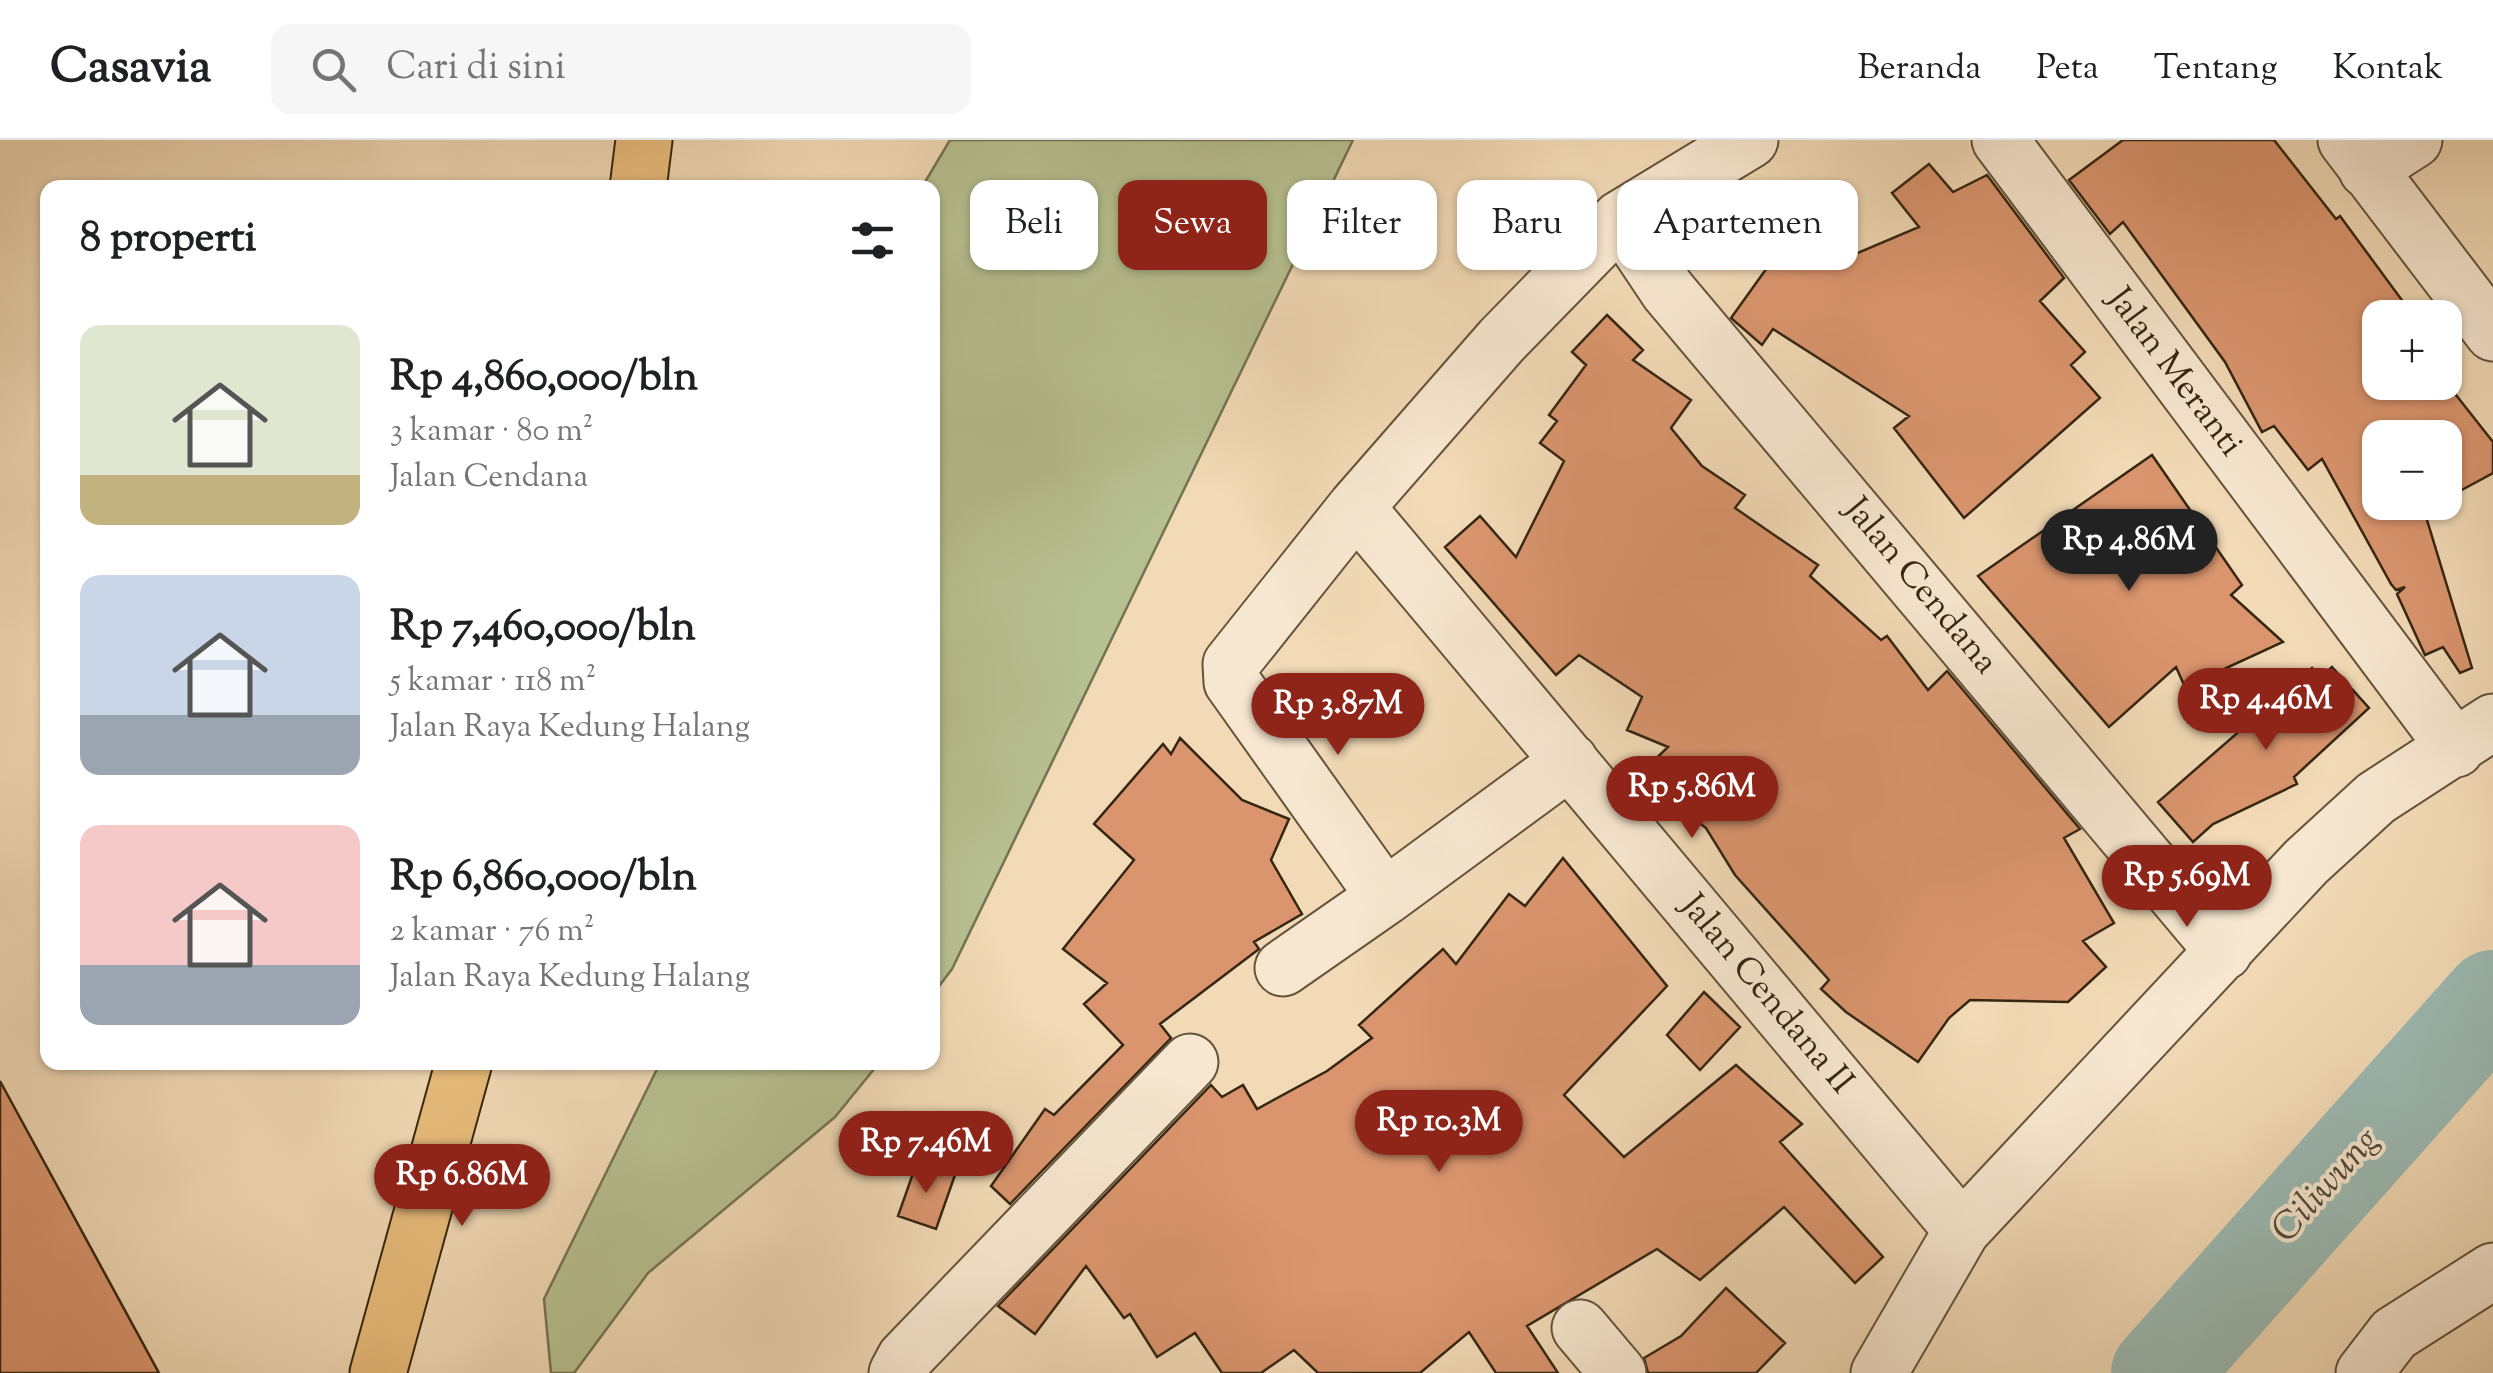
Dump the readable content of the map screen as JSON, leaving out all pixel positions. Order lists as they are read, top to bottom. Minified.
{"streets":{"street":["Jalan Meranti","Jalan Cendana","Jalan Cendana II"]},"water":["Ciliwung"],"page":{"header":"Casavia","search":"Cari di sini","nav":["Beranda","Peta","Tentang","Kontak"],"chip":["Beli","Sewa","Filter","Baru","Apartemen"],"heading":"8 properti","map_buttons":["+","−"],"list":[{"name":"Rp 4,860,000/bln","note":"3 kamar · 80 m² · Jalan Cendana"},{"name":"Rp 7,460,000/bln","note":"5 kamar · 118 m² · Jalan Raya Kedung Halang"},{"name":"Rp 6,860,000/bln","note":"2 kamar · 76 m² · Jalan Raya Kedung Halang"}],"price":["Rp 4.86M","Rp 4.46M","Rp 3.87M","Rp 5.86M","Rp 5.69M","Rp 10.3M","Rp 7.46M","Rp 6.86M"]}}
